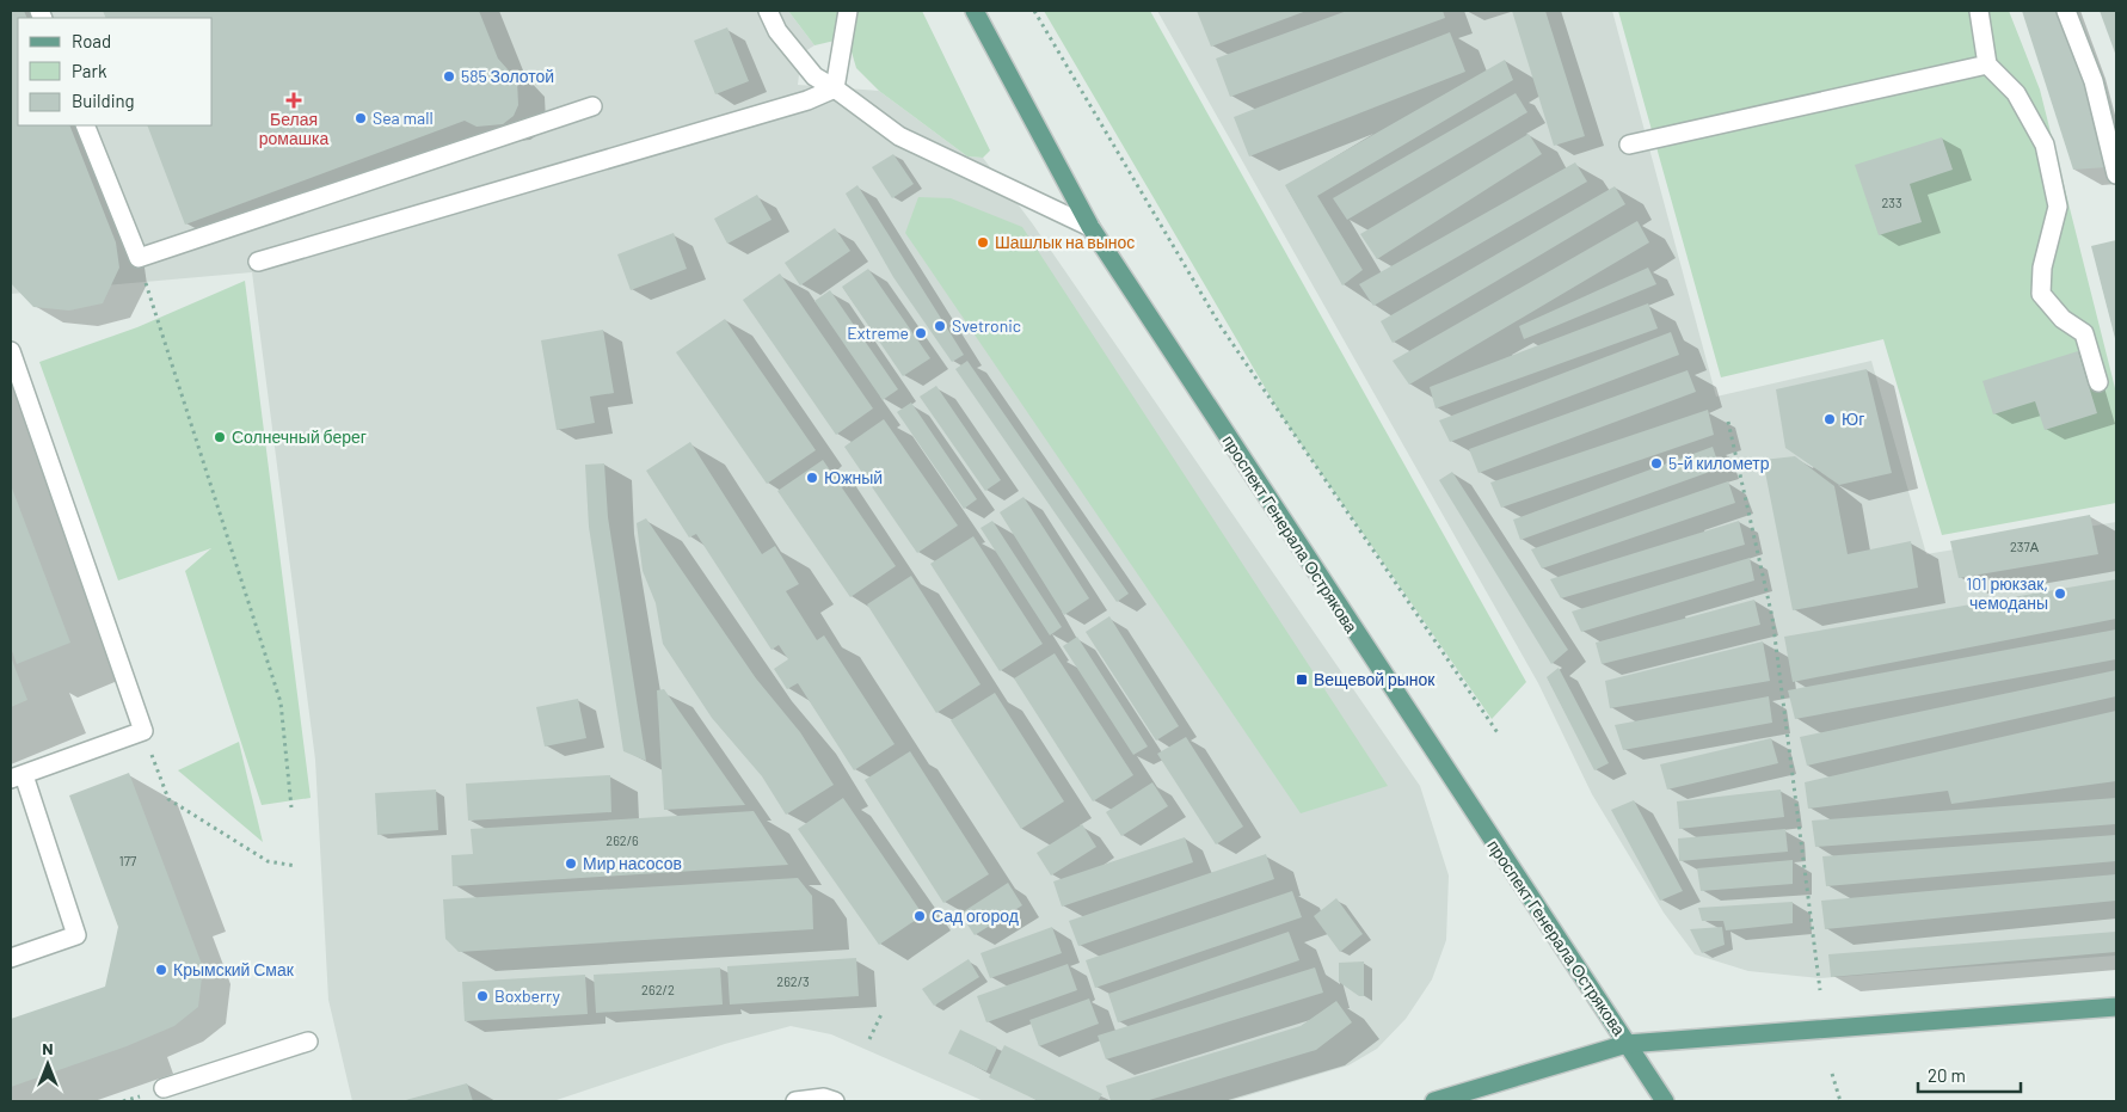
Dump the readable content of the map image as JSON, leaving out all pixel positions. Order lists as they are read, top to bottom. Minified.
{"streets":{"main road":["проспект Генерала Острякова"]},"places":{"other":["585 Золотой","Sea mall","Шашлык на вынос","Svetronic","Extreme","Юг","Солнечный берег","5-й километр","Южный","101 рюкзак, чемоданы","Мир насосов","Сад огород","Крымский Смак","Boxberry"],"health":["Белая ромашка"],"transit":["Вещевой рынок"]},"house_numbers":["233","237А","262/6","177","262/3","262/2"],"legend":["Road","Park","Building"],"scale_bar":"20 m","north":"top"}
